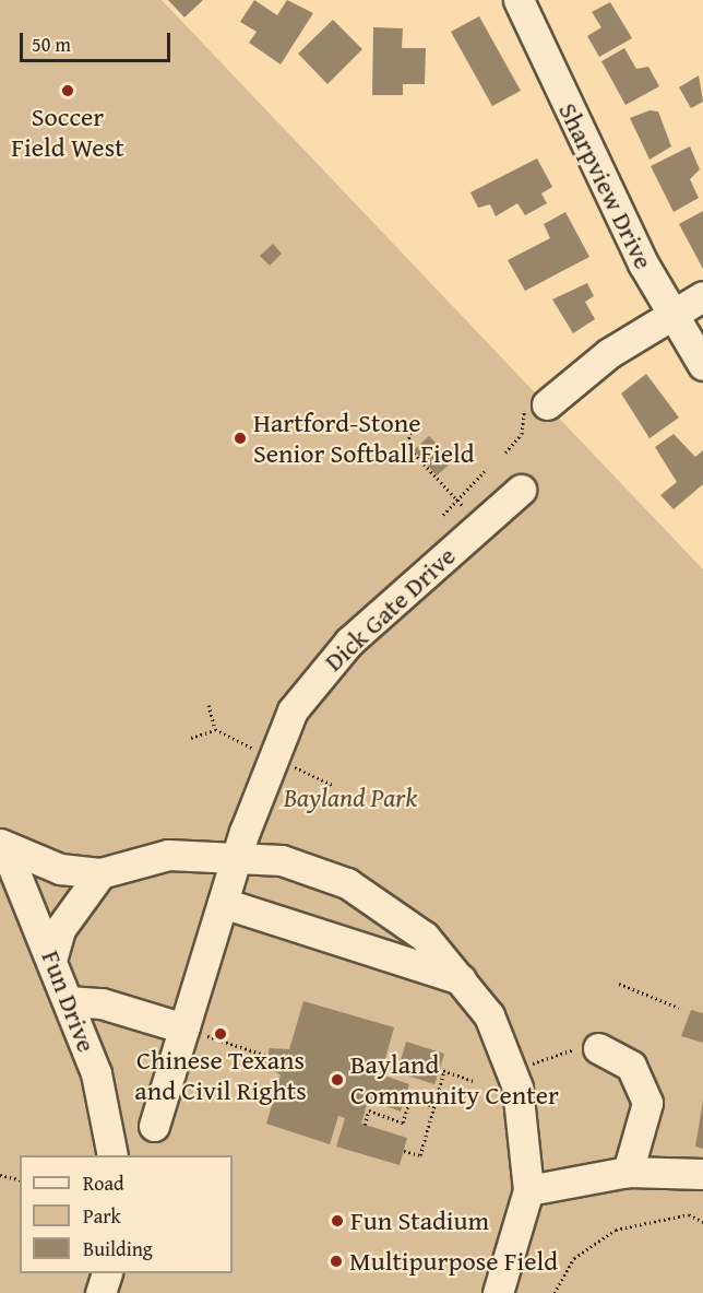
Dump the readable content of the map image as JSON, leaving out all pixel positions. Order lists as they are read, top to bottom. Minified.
{"streets":{"street":["Sharpview Drive","Dick Gate Drive","Fun Drive"]},"parks":["Bayland Park"],"places":["Soccer Field West","Hartford-Stone Senior Softball Field","Chinese Texans and Civil Rights","Bayland Community Center","Fun Stadium","Multipurpose Field"],"legend":["Road","Park","Building"],"scale_bar":"50 m"}
